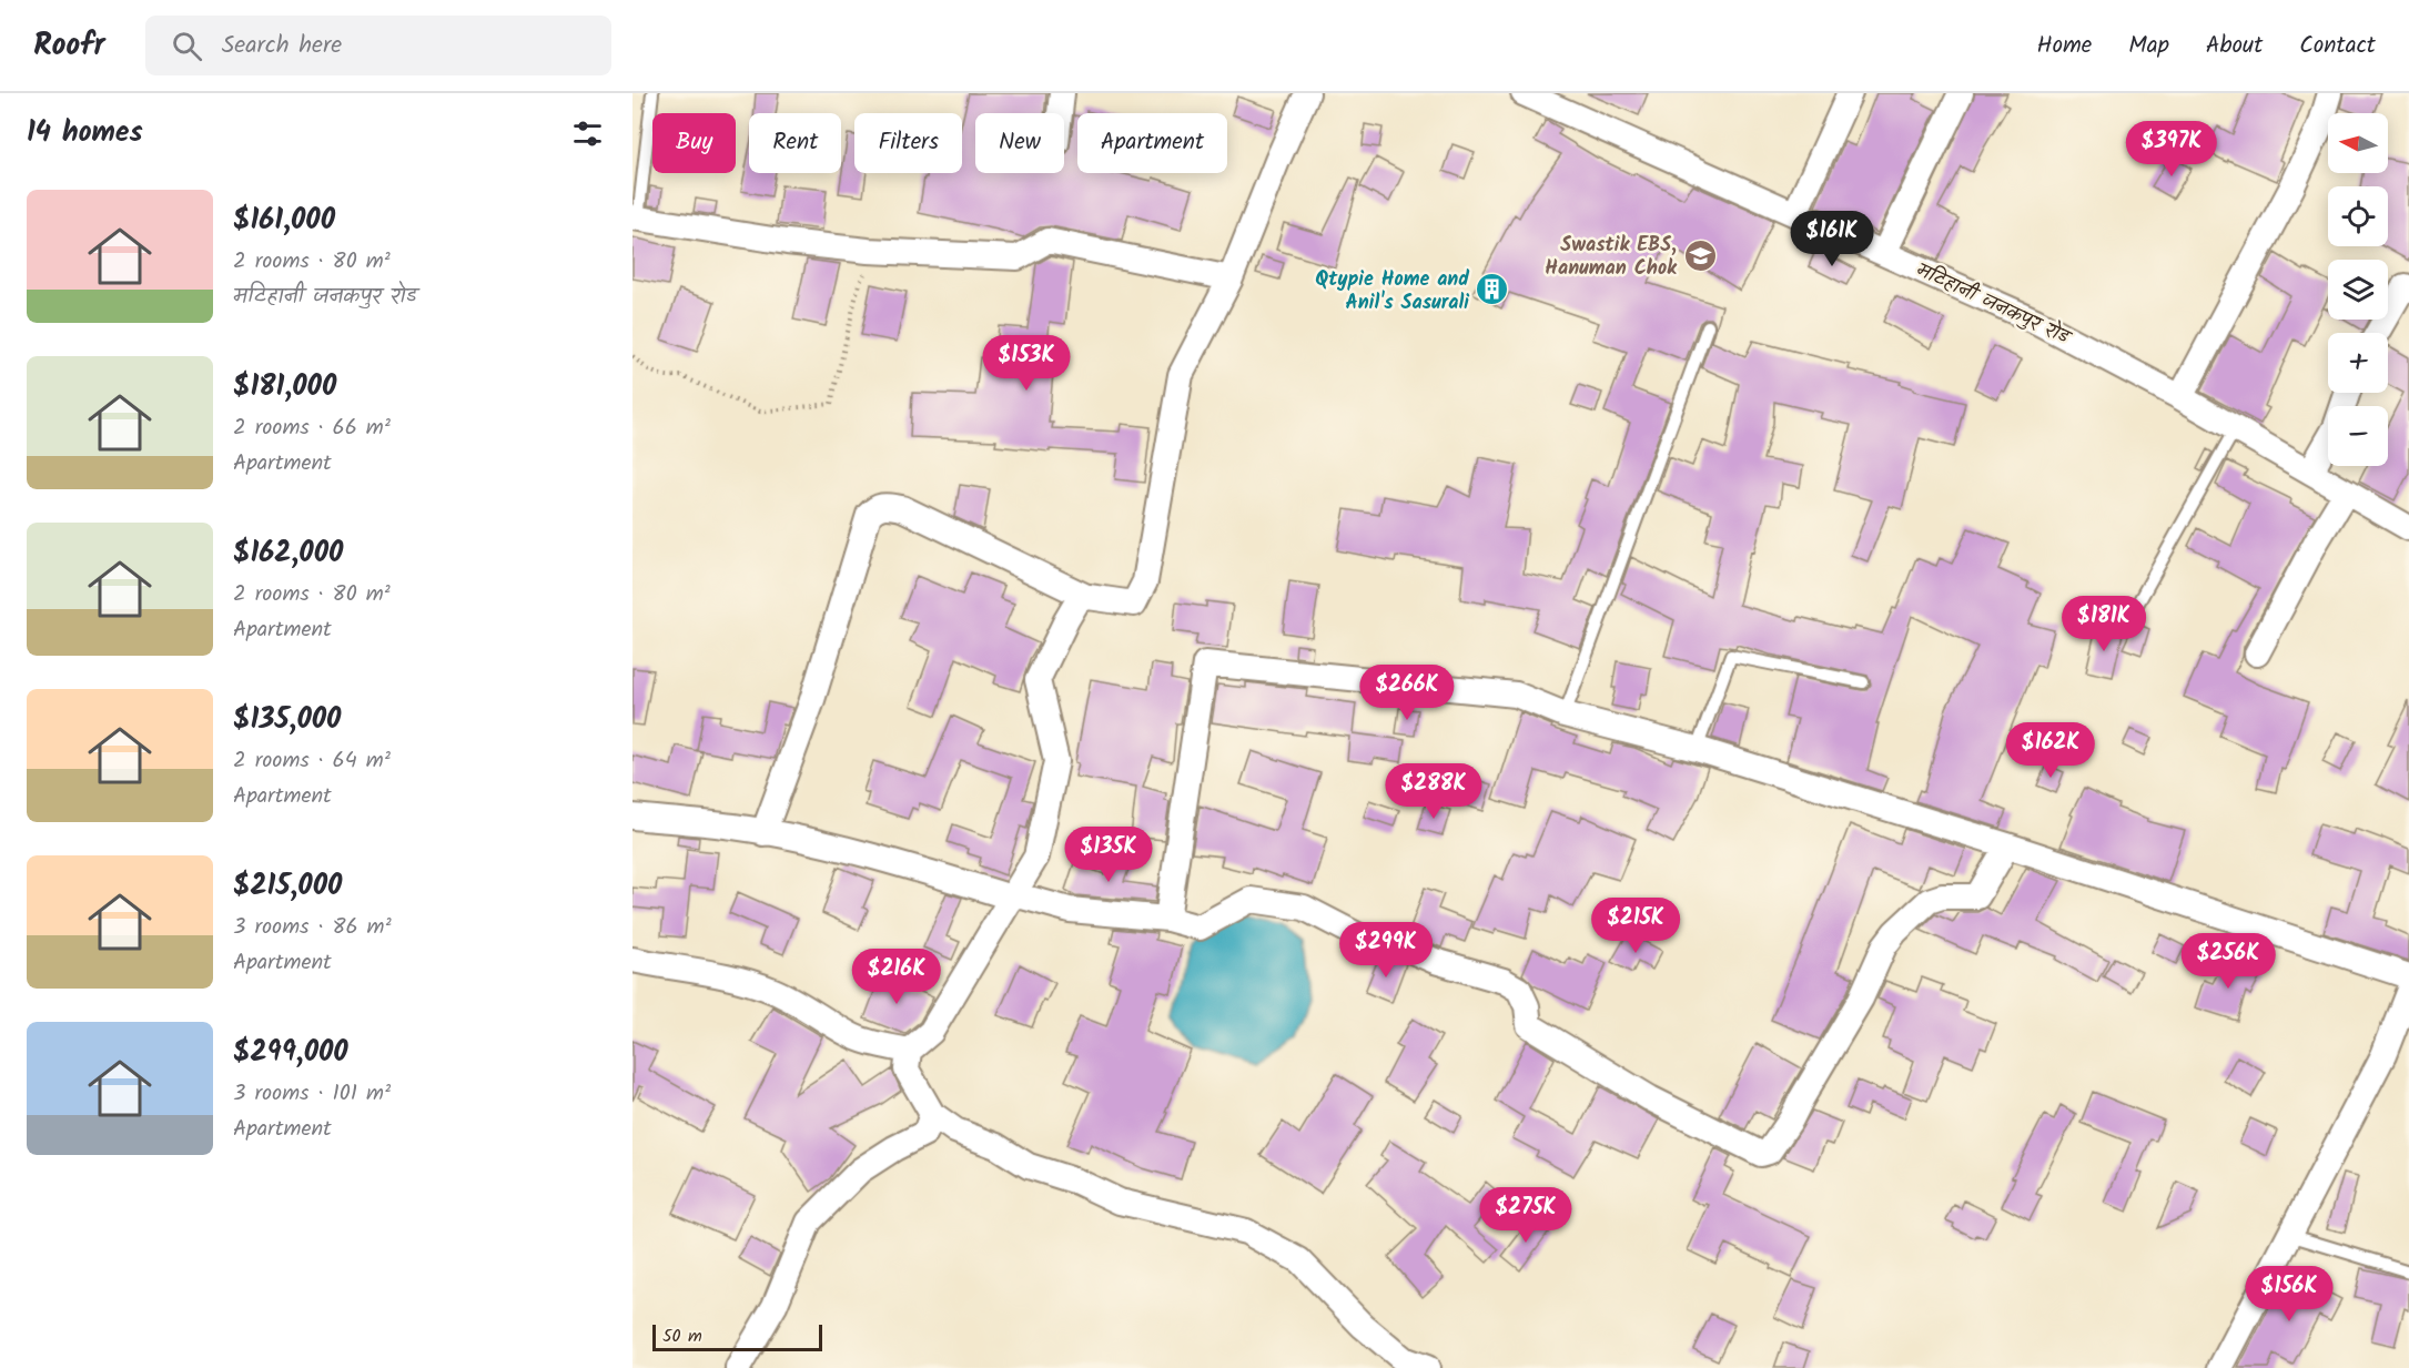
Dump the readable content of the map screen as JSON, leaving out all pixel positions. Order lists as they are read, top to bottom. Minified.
{"streets":{"street":["मटिहानी जनकपुर रोड"]},"places":{"school or university":["Swastik EBS, Hanuman Chok"],"building":["Qtypie Home and Anil's Sasurali"]},"scale_bar":"50 m","north":"left","page":{"header":"Roofr","search":"Search here","nav":["Home","Map","About","Contact"],"heading":"14 homes","map_buttons":["+","−"],"chip":["Buy","Rent","Filters","New","Apartment"],"price":["$397K","$161K","$153K","$181K","$266K","$162K","$288K","$135K","$215K","$299K","$256K","$216K","$275K","$156K"],"list":[{"name":"$161,000","note":"2 rooms · 80 m² · मटिहानी जनकपुर रोड"},{"name":"$181,000","note":"2 rooms · 66 m² · Apartment"},{"name":"$162,000","note":"2 rooms · 80 m² · Apartment"},{"name":"$135,000","note":"2 rooms · 64 m² · Apartment"},{"name":"$215,000","note":"3 rooms · 86 m² · Apartment"},{"name":"$299,000","note":"3 rooms · 101 m² · Apartment"}],"scale":"50 m"}}
